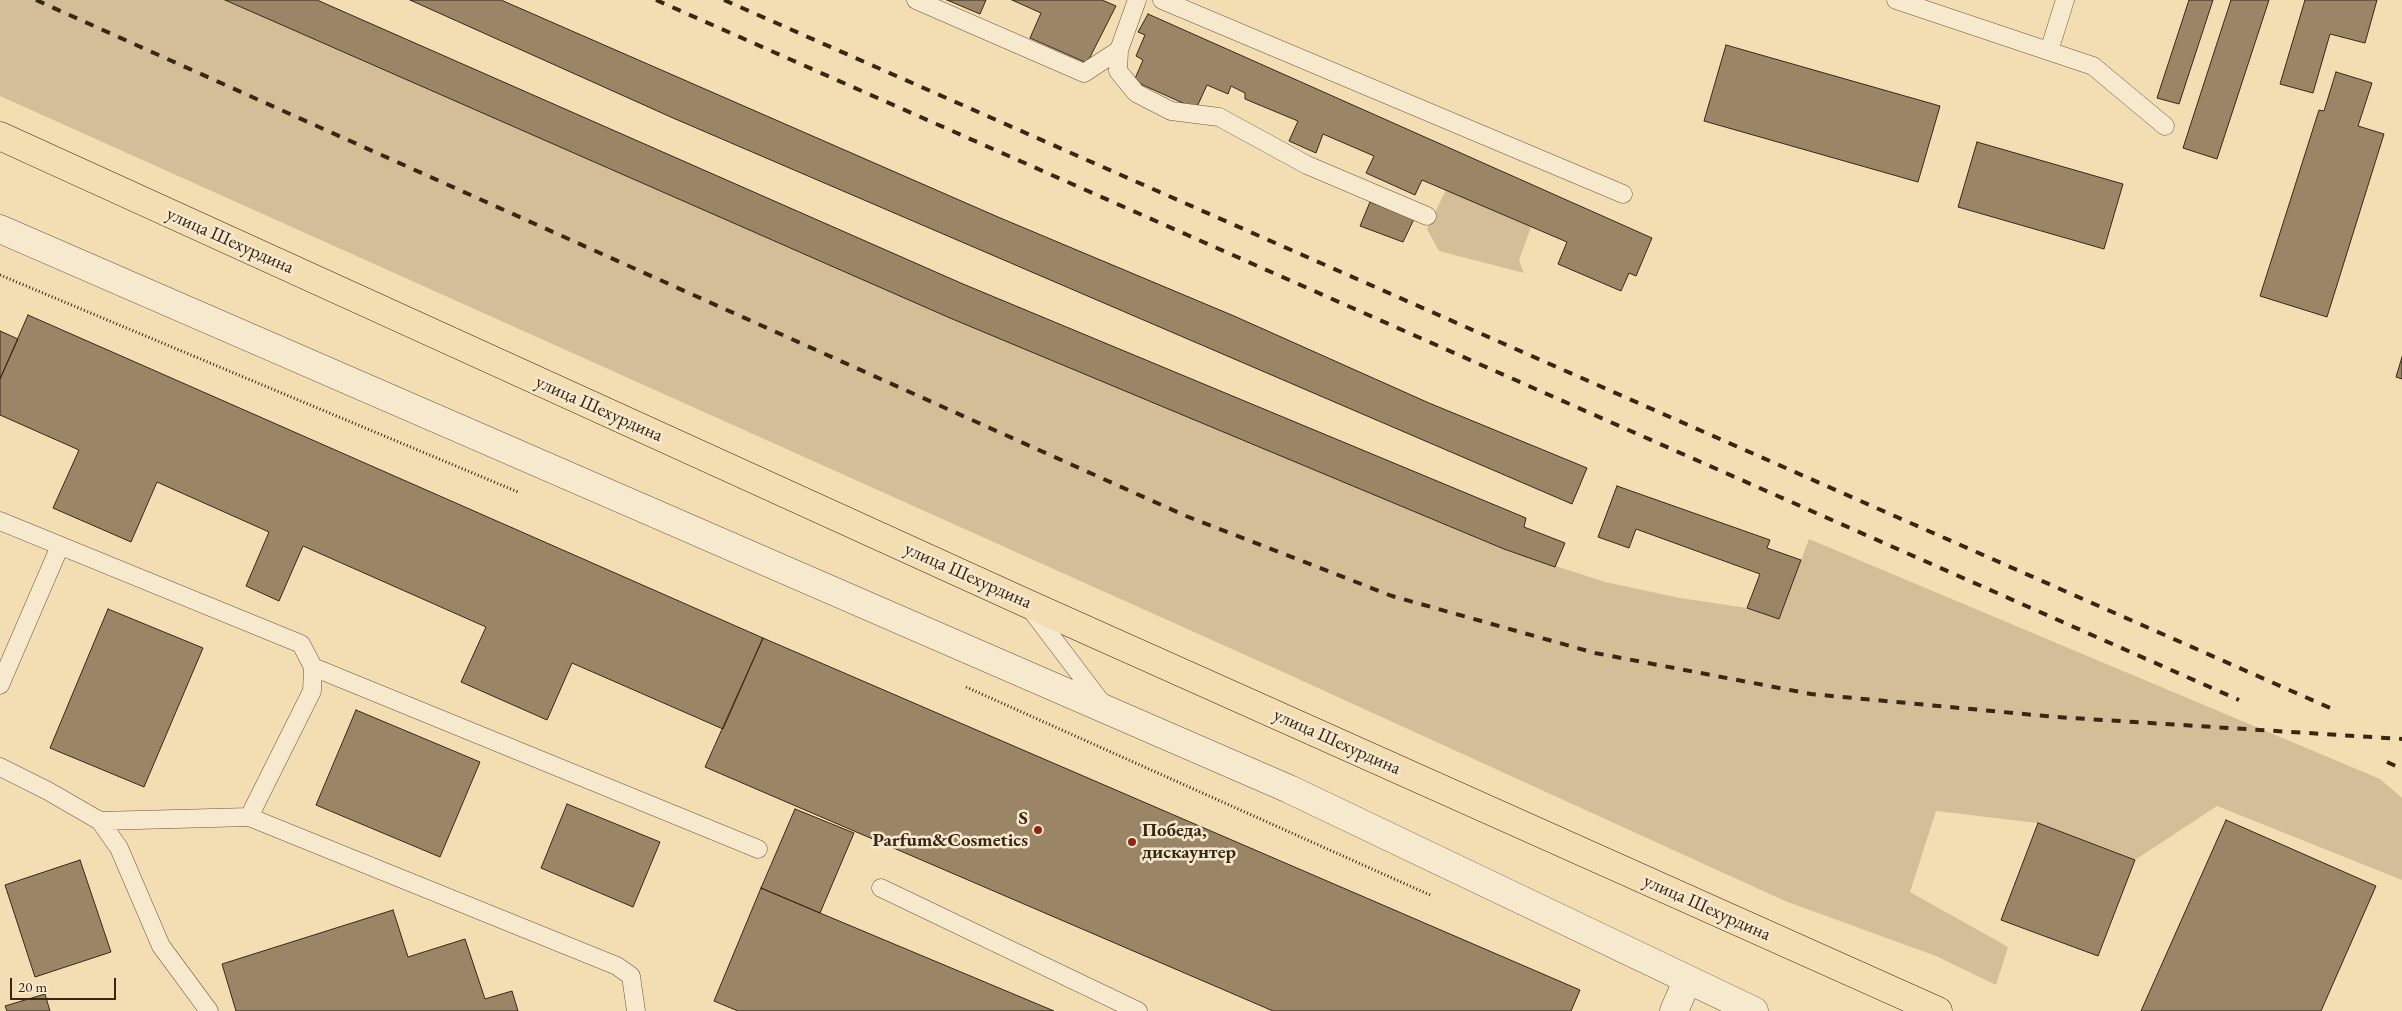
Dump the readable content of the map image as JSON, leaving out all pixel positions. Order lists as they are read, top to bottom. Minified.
{"streets":{"main road":["улица Шехурдина"]},"places":["S Parfum&Cosmetics","Победа, дискаунтер"],"scale_bar":"20 m"}
